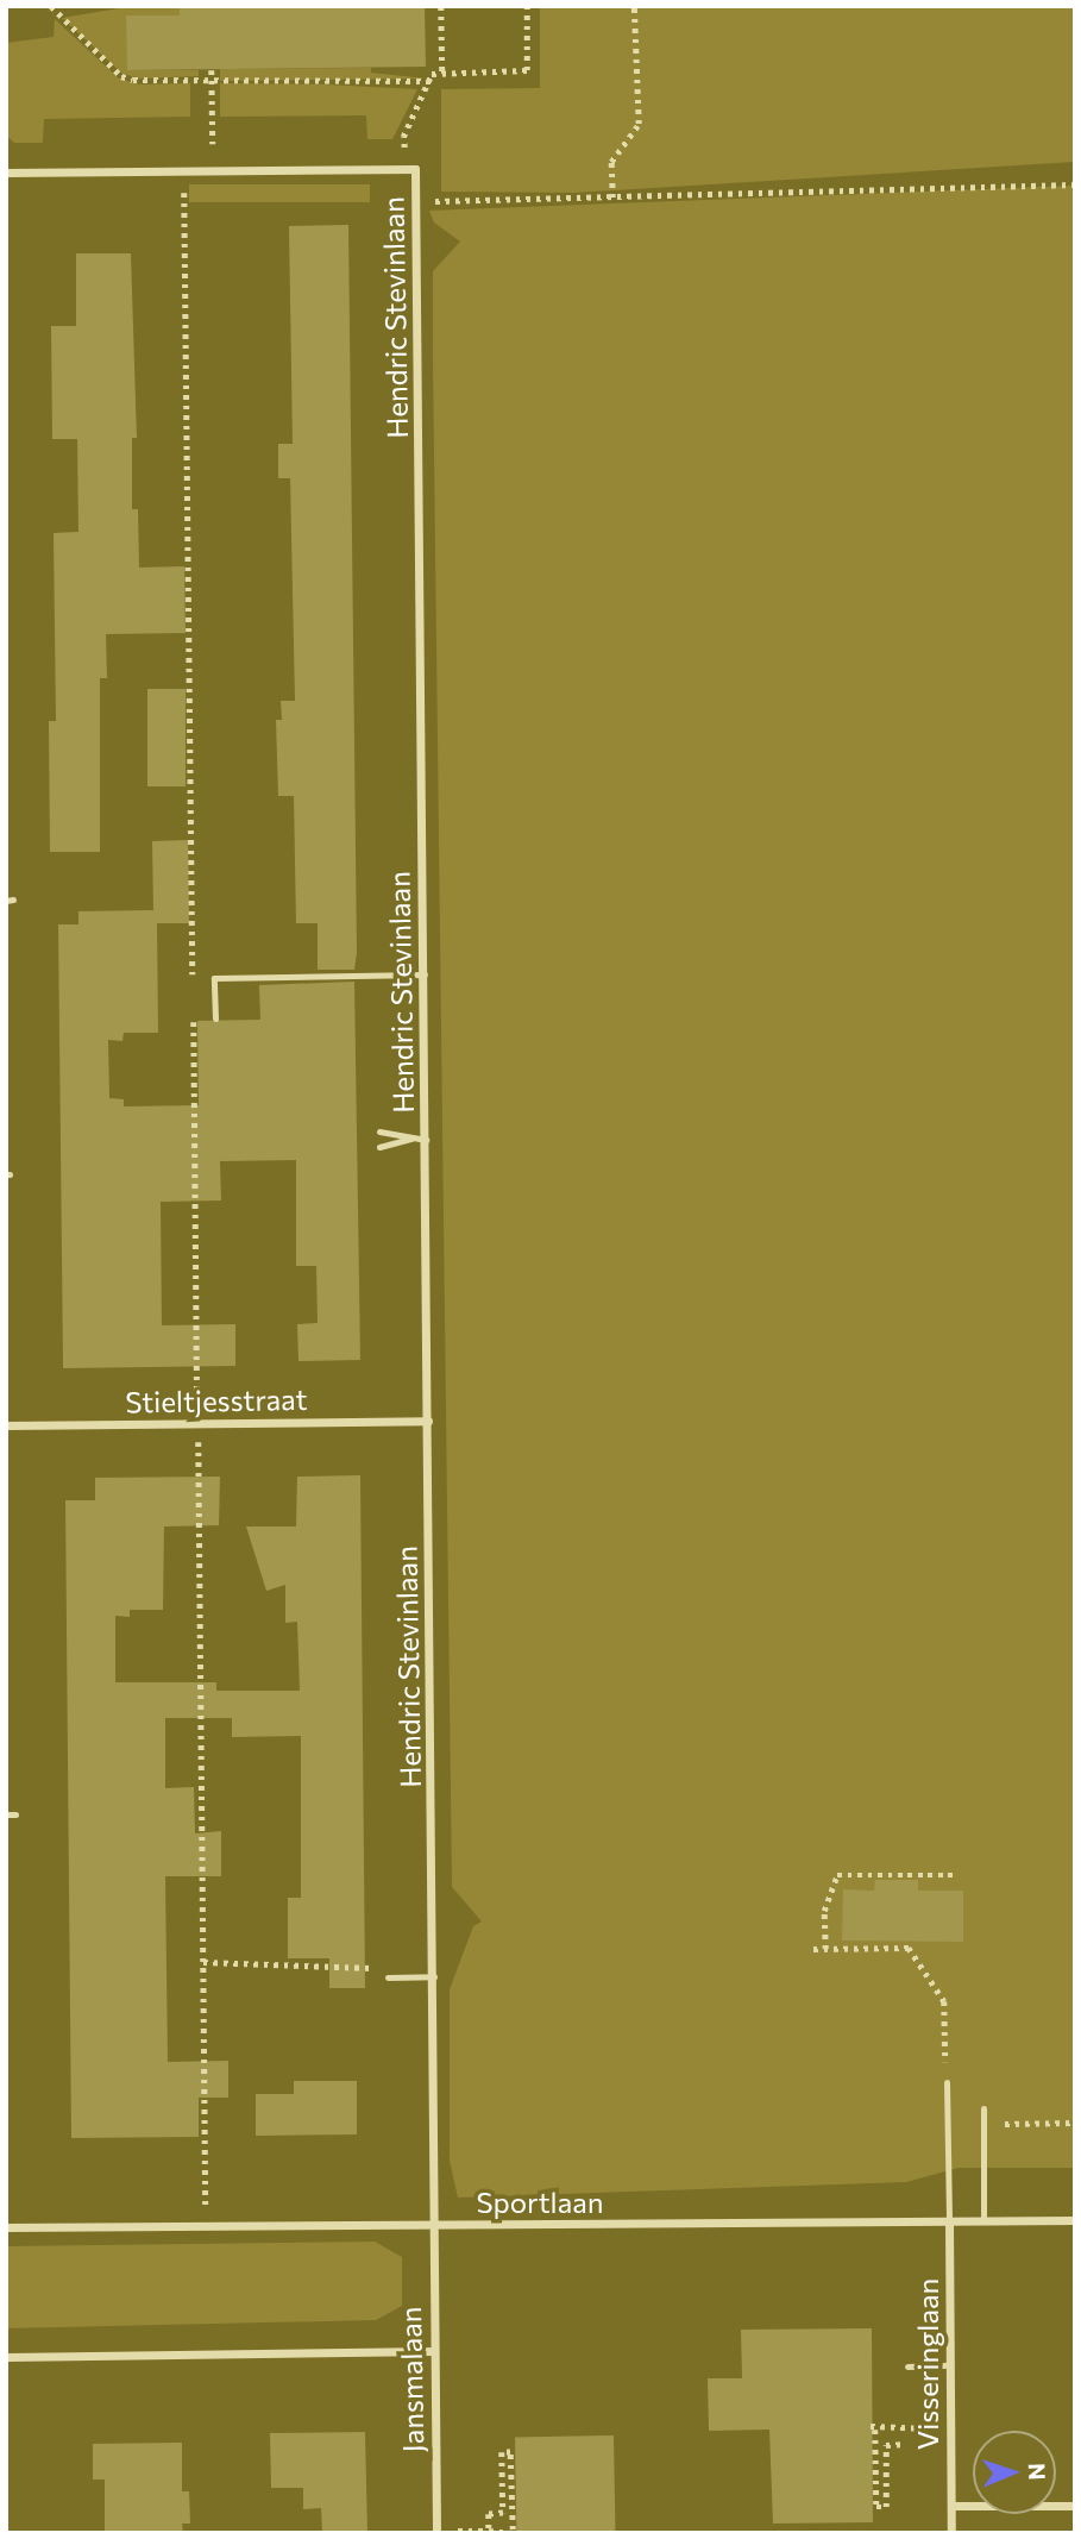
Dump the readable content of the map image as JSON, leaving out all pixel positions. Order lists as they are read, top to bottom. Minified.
{"streets":{"street":["Hendric Stevinlaan","Stieltjesstraat","Sportlaan","Visseringlaan","Jansmalaan"]},"crossings":[["Hendric Stevinlaan","Stieltjesstraat"],["Hendric Stevinlaan","Sportlaan"],["Hendric Stevinlaan","Jansmalaan"],["Sportlaan","Visseringlaan"],["Sportlaan","Jansmalaan"]],"north":"right"}
